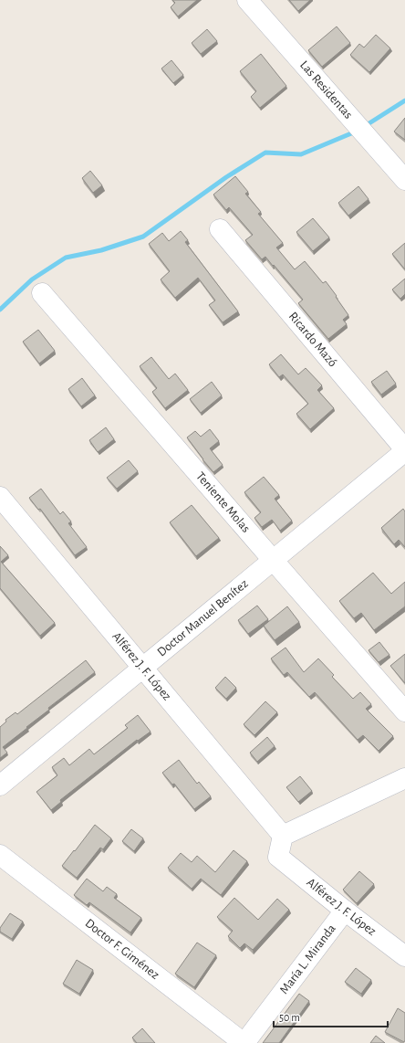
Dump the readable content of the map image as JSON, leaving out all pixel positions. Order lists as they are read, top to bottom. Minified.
{"streets":{"street":["Las Residentas","Ricardo Mazó","Teniente Molas","Doctor Manuel Benítez","Alférez J. F. López","Doctor F. Giménez","María L. Miranda"]},"crossings":[["Ricardo Mazó","Doctor Manuel Benítez"],["Teniente Molas","Doctor Manuel Benítez"],["Doctor Manuel Benítez","Alférez J. F. López"],["Alférez J. F. López","María L. Miranda"],["Doctor F. Giménez","María L. Miranda"]],"scale_bar":"50 m"}
